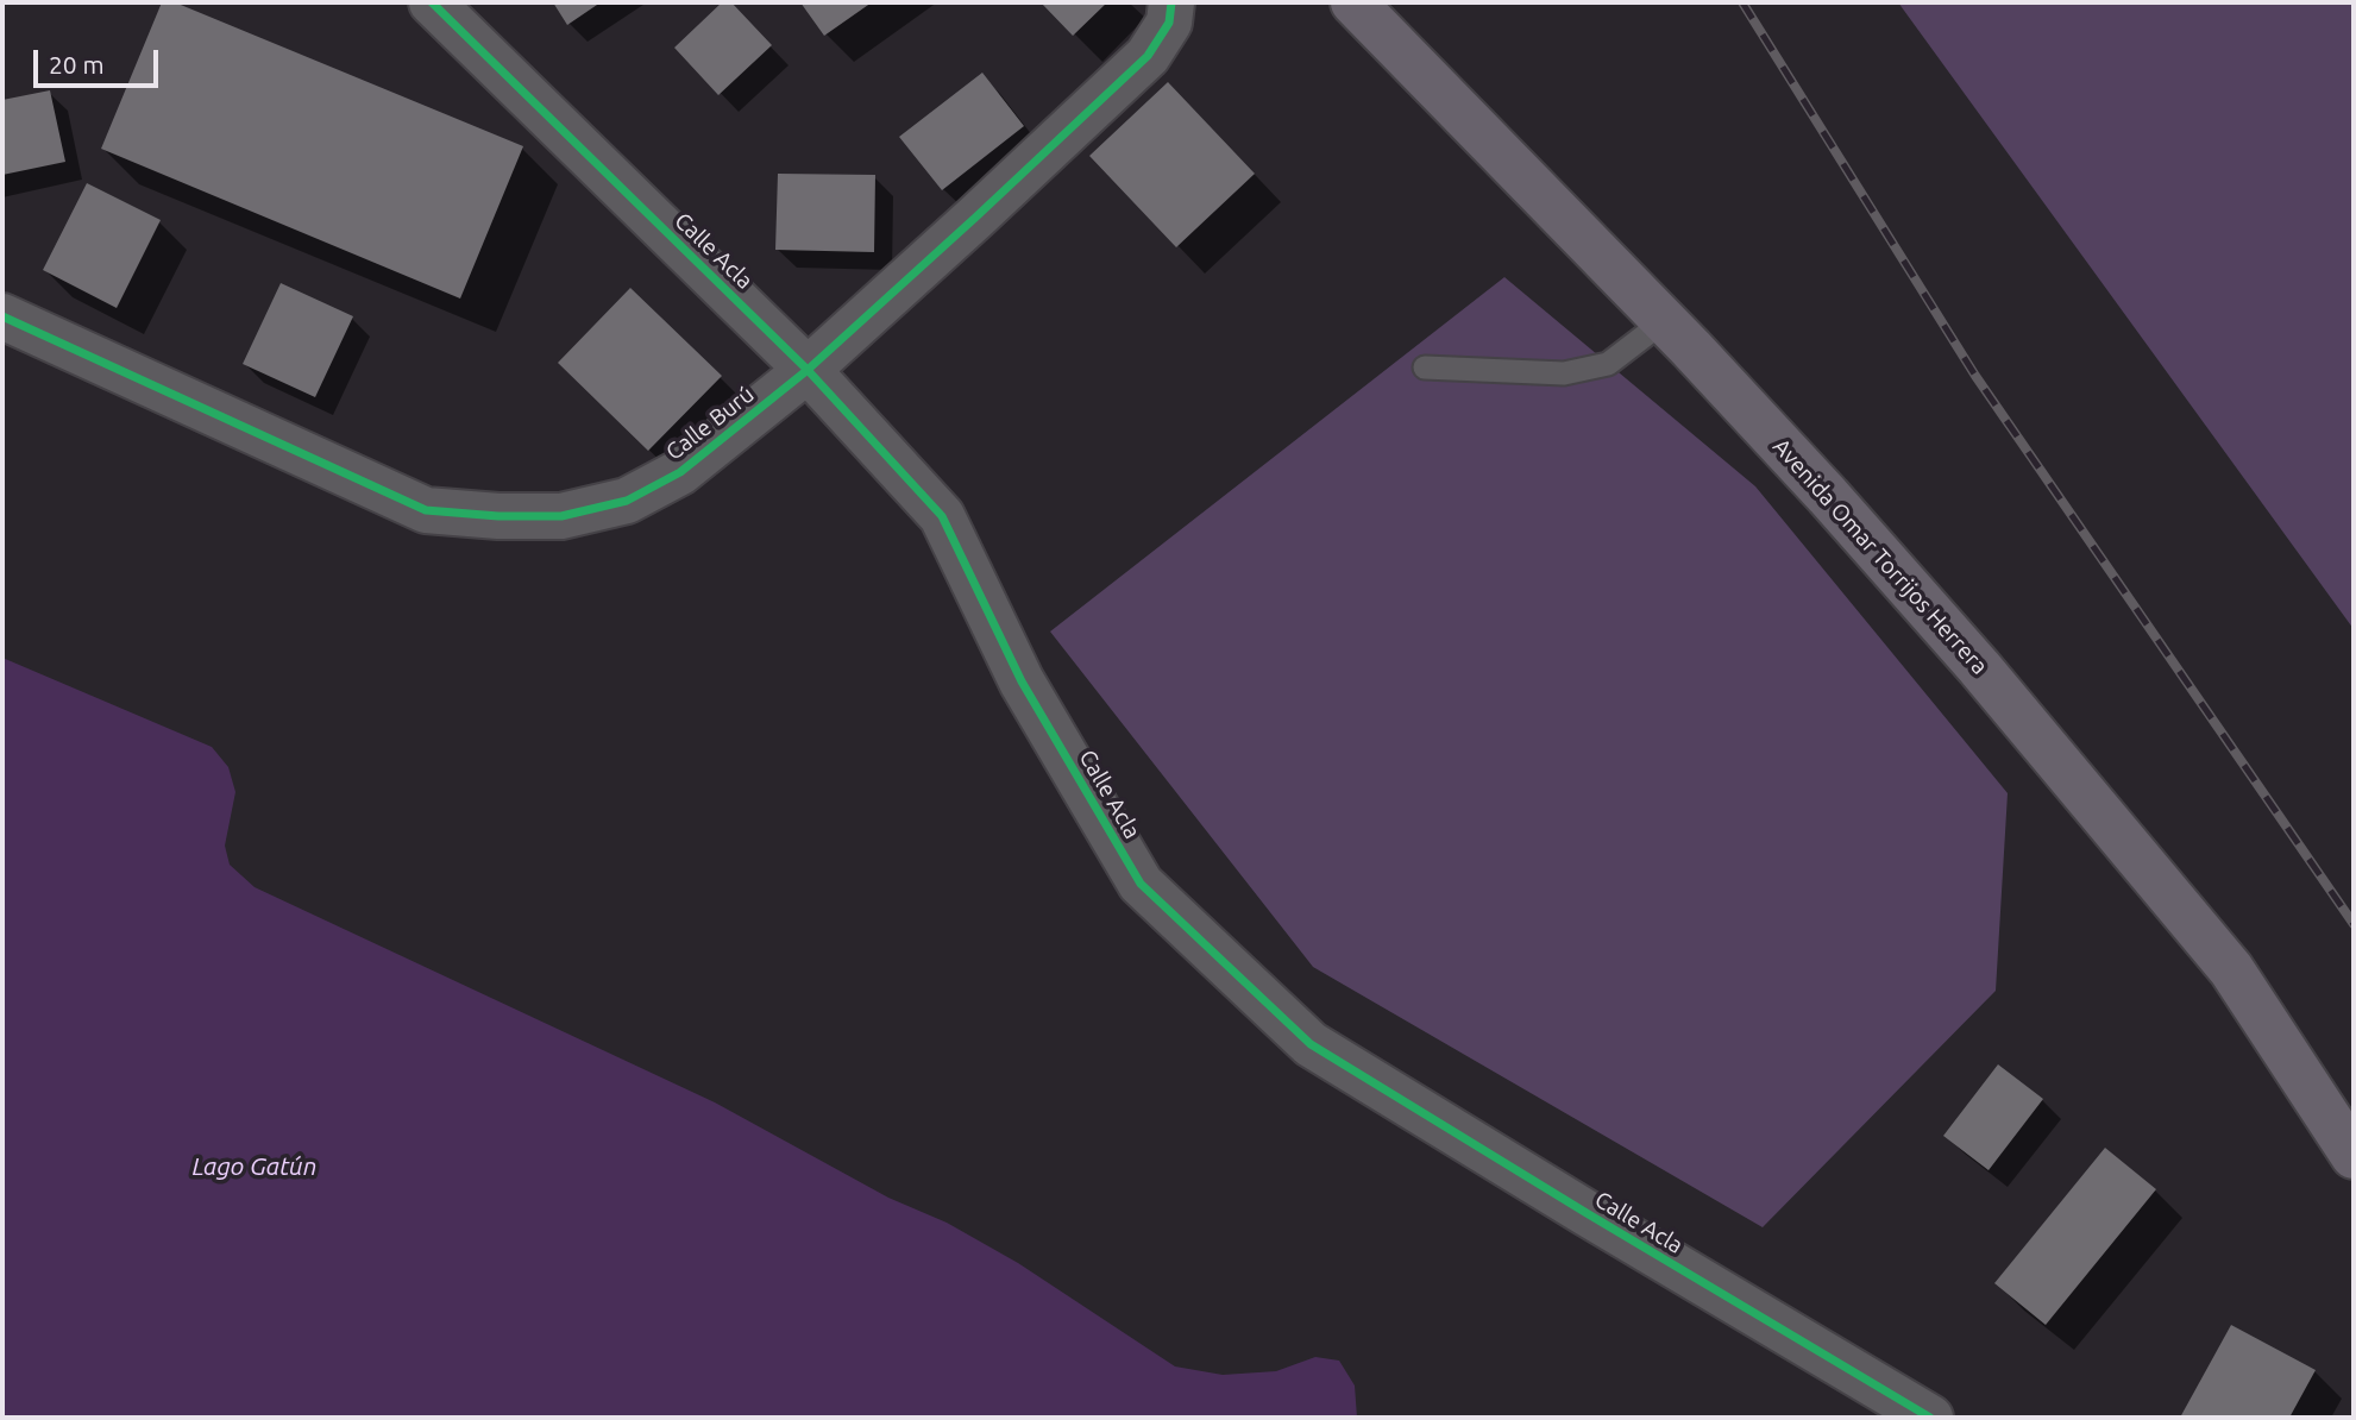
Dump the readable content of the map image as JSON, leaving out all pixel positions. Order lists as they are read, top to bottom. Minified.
{"streets":{"main road":["Avenida Omar Torrijos Herrera"],"street":["Calle Acla","Calle Burú"]},"crossings":[["Calle Acla","Calle Burú"]],"water":["Lago Gatún"],"scale_bar":"20 m"}
